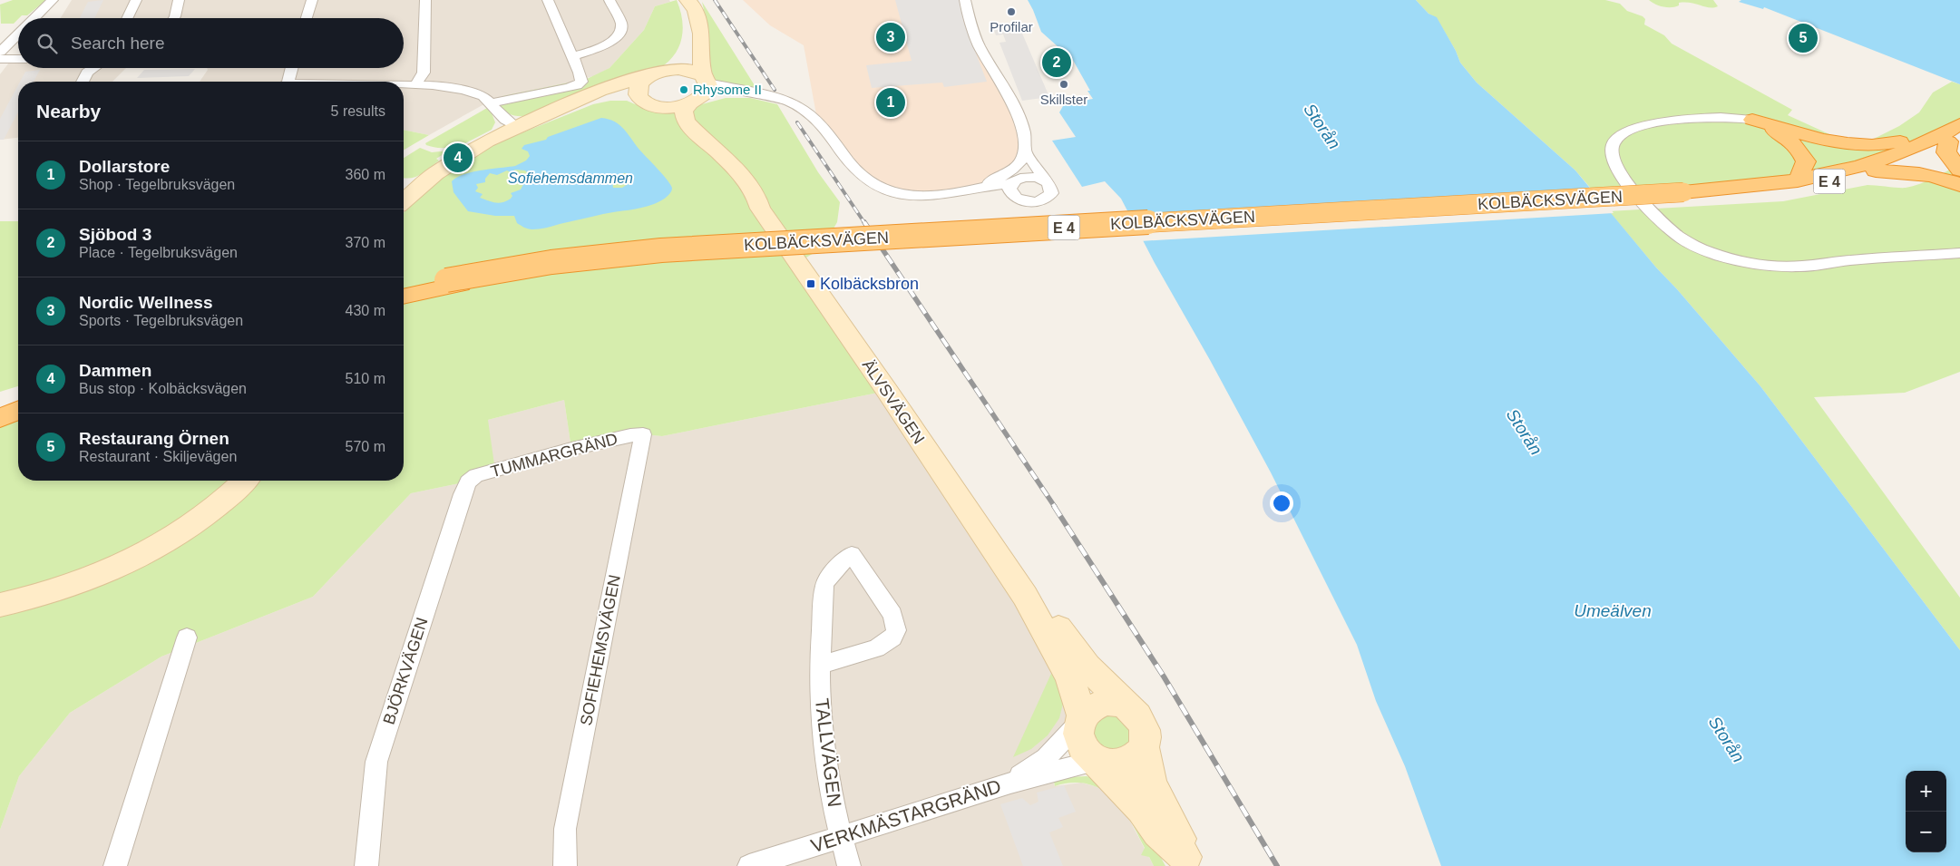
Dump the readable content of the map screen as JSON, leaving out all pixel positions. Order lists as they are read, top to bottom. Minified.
{"streets":{"highway":["E 4","KOLBÄCKSVÄGEN"],"main road":["ÄLVSVÄGEN"],"street":["TUMMARGRÄND","SOFIEHEMSVÄGEN","BJÖRKVÄGEN","TALLVÄGEN","VERKMÄSTARGRÄND"]},"crossings":[["ÄLVSVÄGEN","VERKMÄSTARGRÄND"],["TUMMARGRÄND","SOFIEHEMSVÄGEN"],["TUMMARGRÄND","BJÖRKVÄGEN"],["TALLVÄGEN","VERKMÄSTARGRÄND"]],"water":["Storån","Sofiehemsdammen","Umeälven"],"places":{"other":["Profilar","Skillster","Rhysome II"],"transit":["Kolbäcksbron"]},"page":{"search":"Search here","pins":["3","5","2","1","4"],"heading":["Nearby","5 results"],"list":[{"mark":"1","name":"Dollarstore","note":"Shop · Tegelbruksvägen","value":"360 m"},{"mark":"2","name":"Sjöbod 3","note":"Place · Tegelbruksvägen","value":"370 m"},{"mark":"3","name":"Nordic Wellness","note":"Sports · Tegelbruksvägen","value":"430 m"},{"mark":"4","name":"Dammen","note":"Bus stop · Kolbäcksvägen","value":"510 m"},{"mark":"5","name":"Restaurang Örnen","note":"Restaurant · Skiljevägen","value":"570 m"}],"map_buttons":["+","−"]}}
